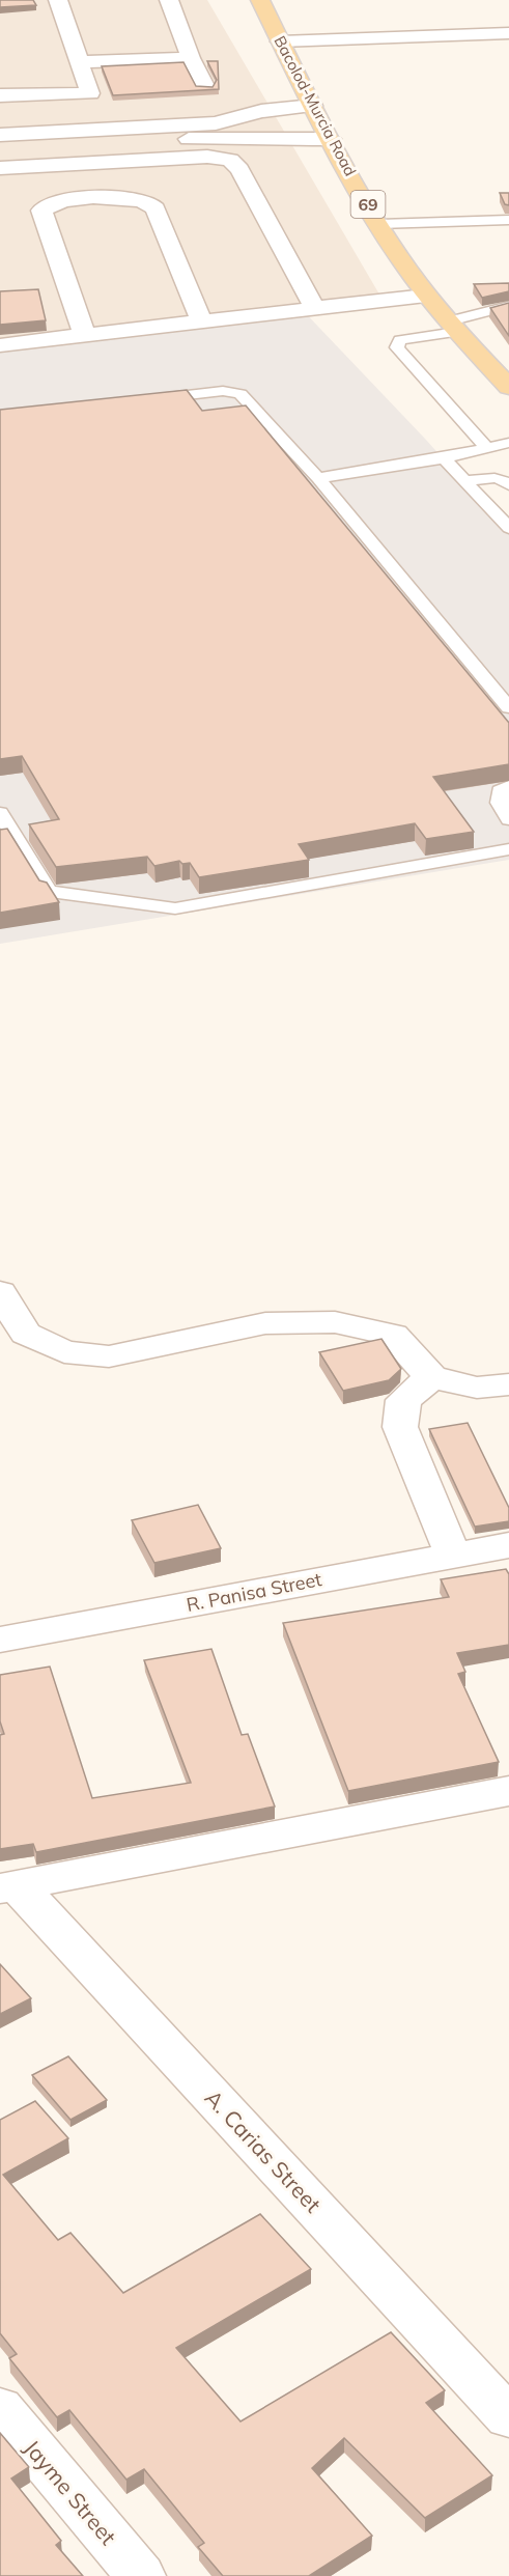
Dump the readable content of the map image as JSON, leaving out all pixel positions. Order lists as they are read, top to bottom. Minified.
{"streets":{"main road":["Bacolod-Murcia Road","69"],"street":["R. Panisa Street","A. Carias Street","Jayme Street"]}}
